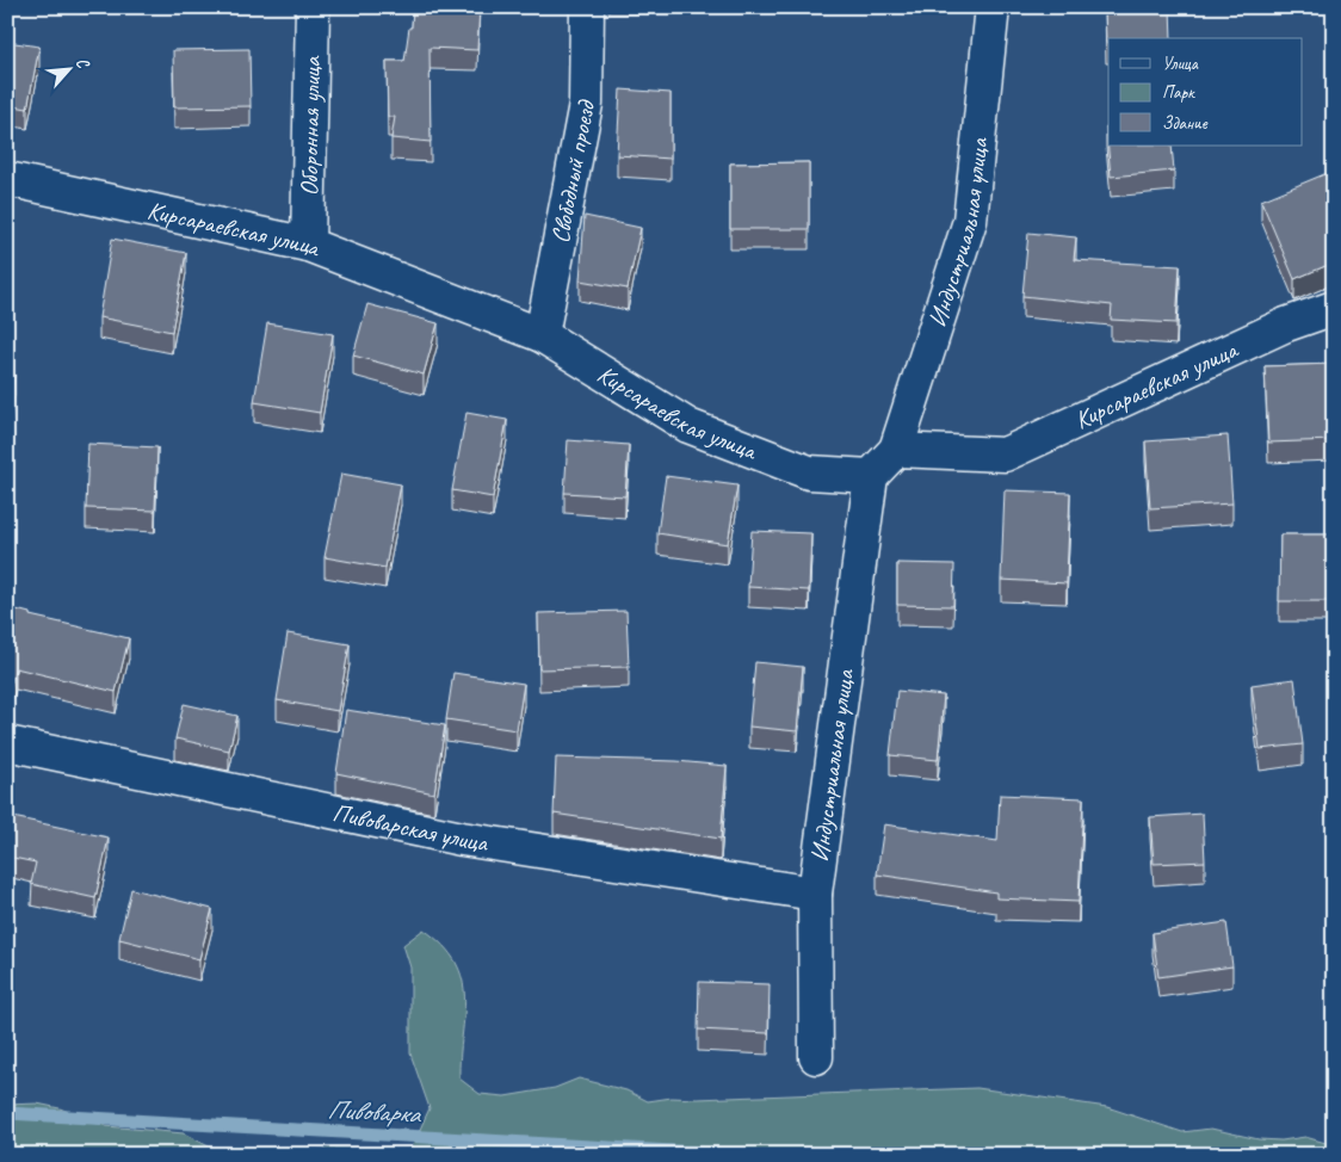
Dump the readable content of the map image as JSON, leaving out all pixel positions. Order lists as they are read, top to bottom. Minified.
{"streets":{"street":["Оборонная улица","Свободный проезд","Кирсараевская улица","Индустриальная улица","Пивоварская улица"]},"crossings":[["Оборонная улица","Кирсараевская улица"],["Свободный проезд","Кирсараевская улица"],["Кирсараевская улица","Индустриальная улица"],["Индустриальная улица","Пивоварская улица"]],"water":["Пивоварка"],"legend":["Улица","Парк","Здание"],"north":"top right"}
